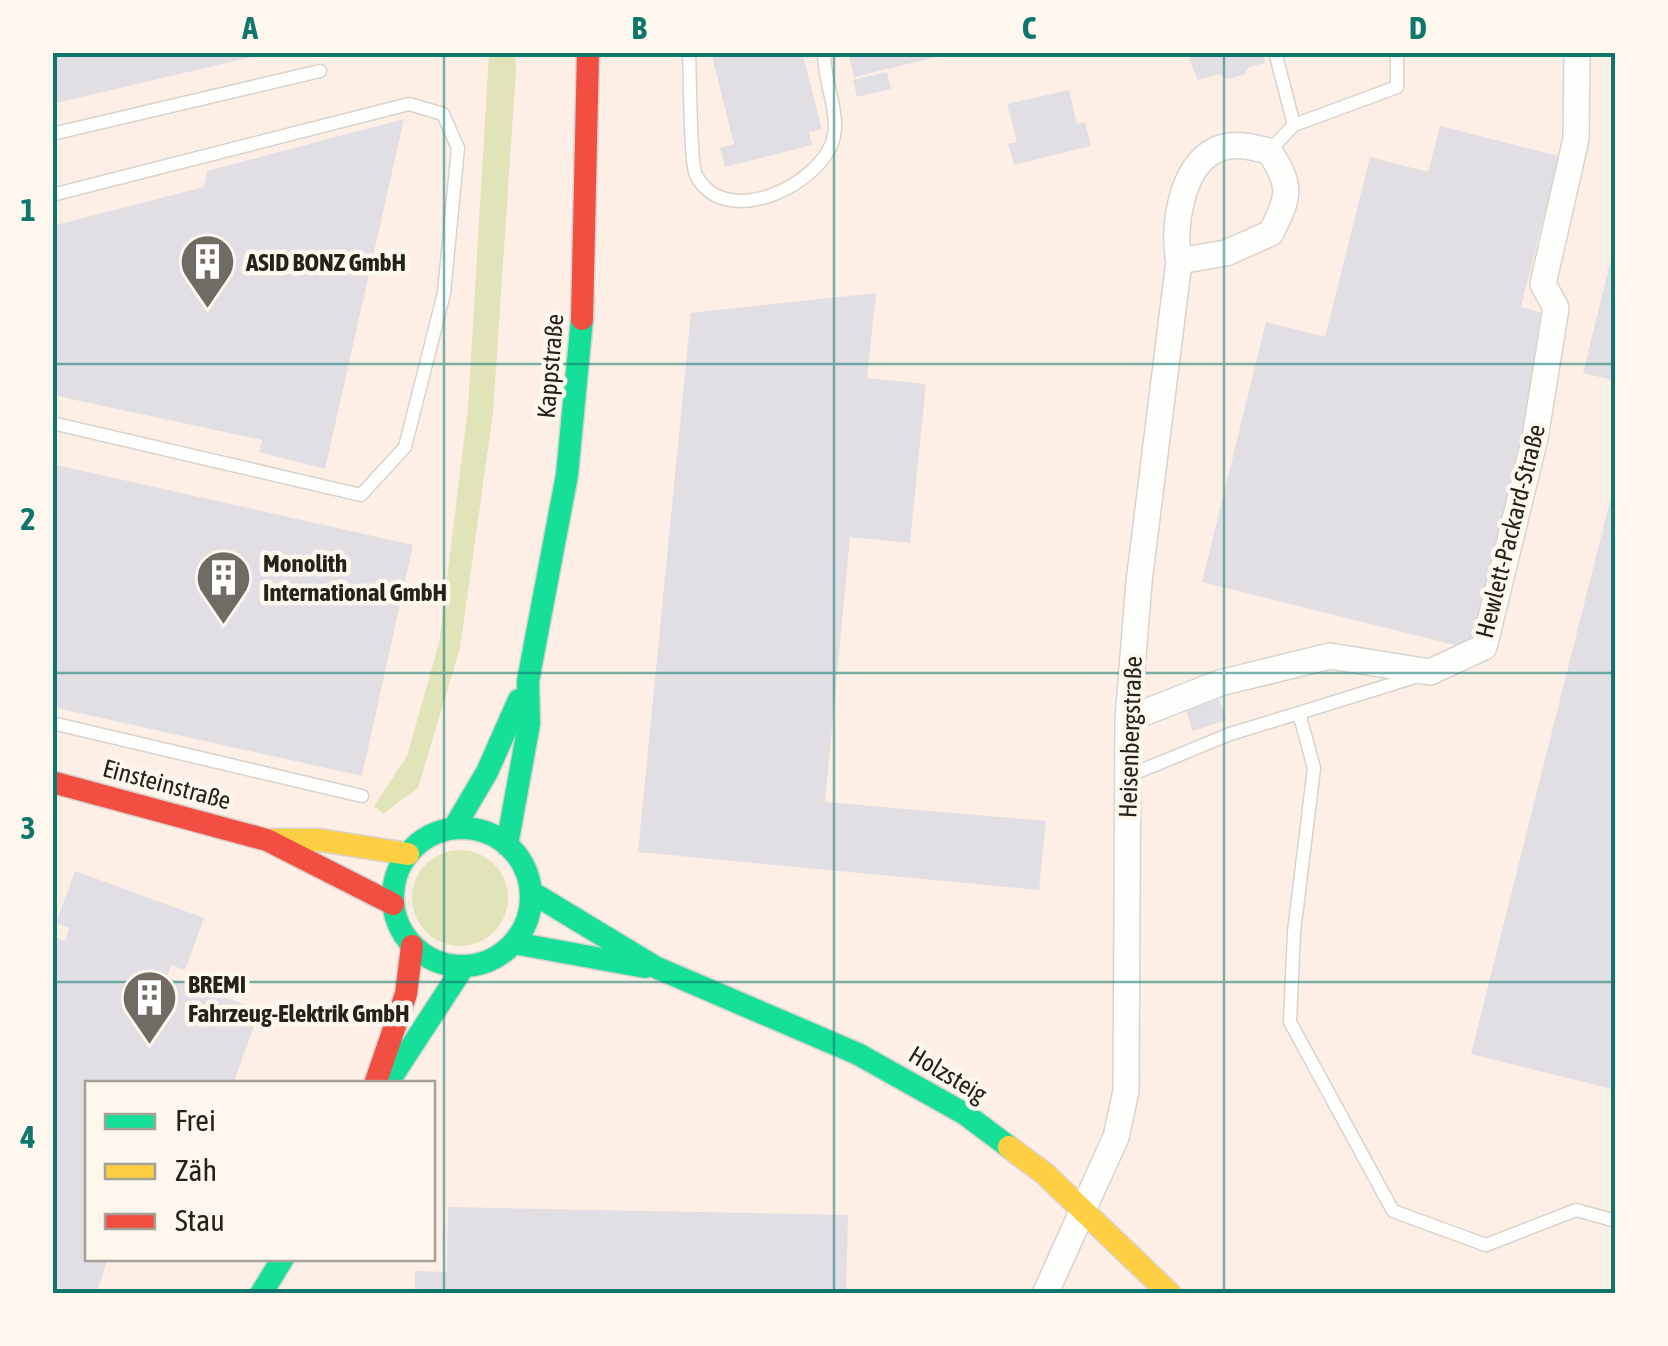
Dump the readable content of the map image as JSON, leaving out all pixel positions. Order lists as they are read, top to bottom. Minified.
{"streets":{"street":["Kappstraße","Hewlett-Packard-Straße","Heisenbergstraße","Einsteinstraße","Holzsteig"]},"crossings":[["Kappstraße","Einsteinstraße"],["Kappstraße","Holzsteig"],["Heisenbergstraße","Holzsteig"],["Einsteinstraße","Holzsteig"]],"places":{"building":["ASID BONZ GmbH","Monolith International GmbH","BREMI Fahrzeug-Elektrik GmbH"]},"legend":["Frei","Zäh","Stau"],"grid":{"columns":["A","B","C","D"],"rows":["1","2","3","4"]}}
